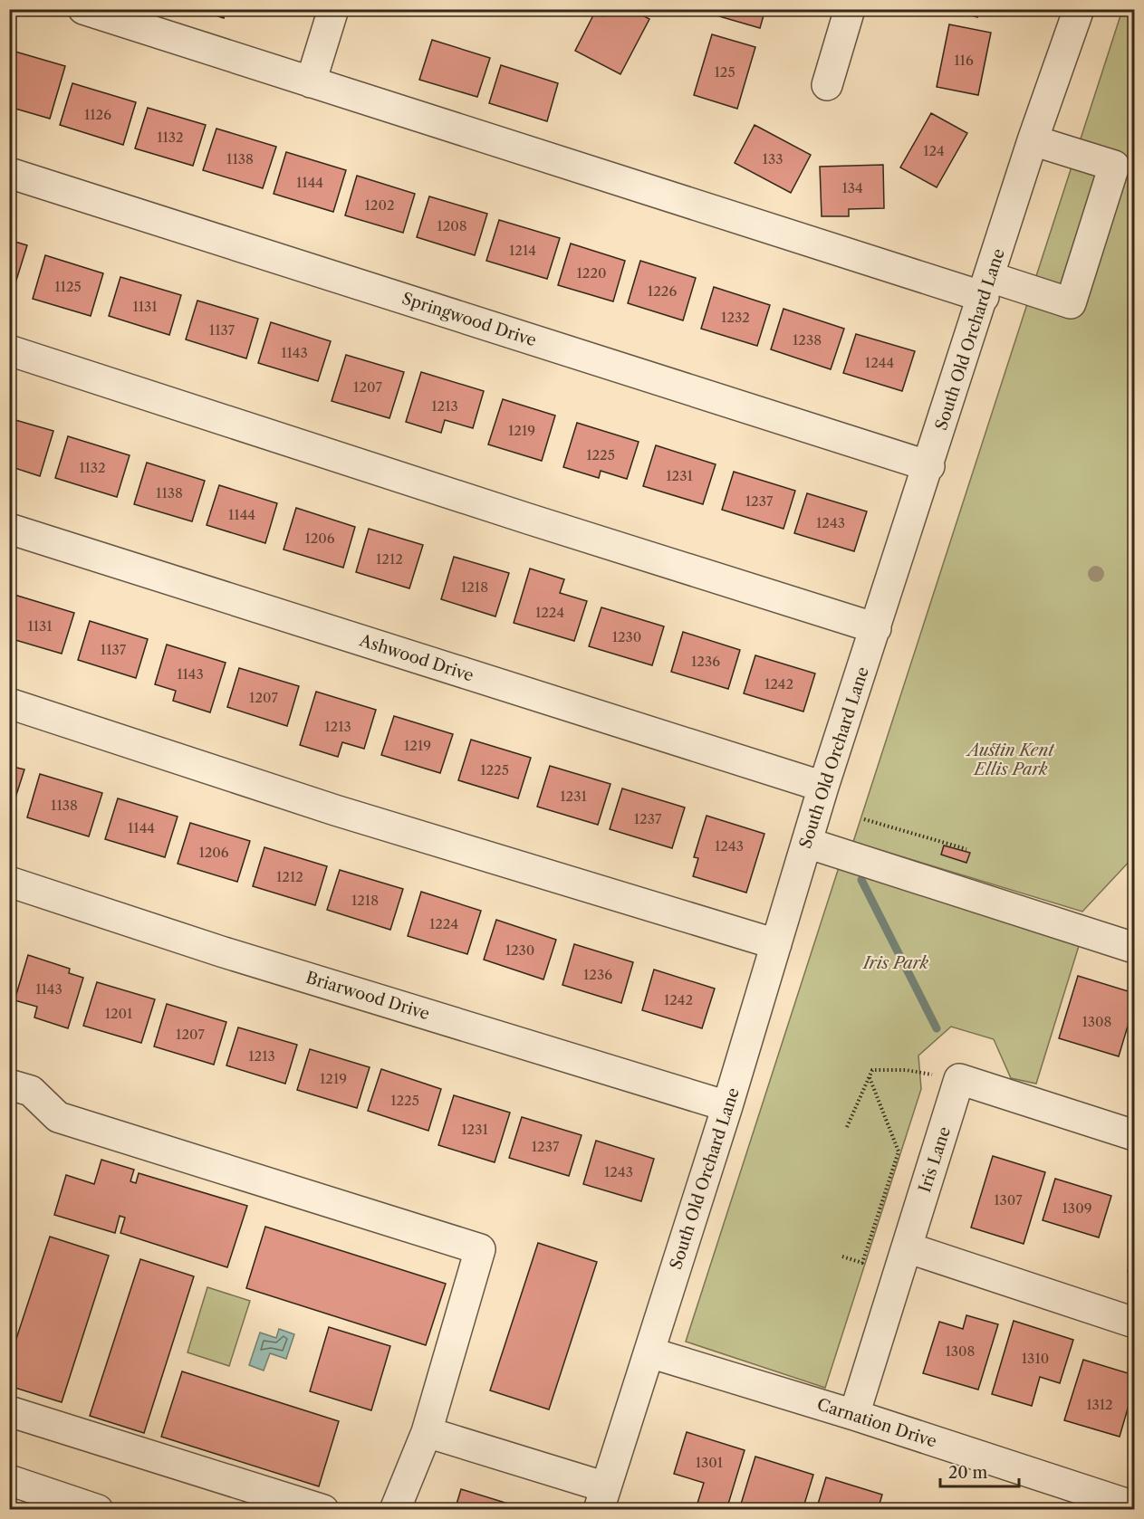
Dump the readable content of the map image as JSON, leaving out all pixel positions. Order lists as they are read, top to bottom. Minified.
{"streets":{"street":["Springwood Drive","South Old Orchard Lane","Ashwood Drive","Briarwood Drive","Iris Lane","Carnation Drive"]},"crossings":[["Springwood Drive","South Old Orchard Lane"],["South Old Orchard Lane","Ashwood Drive"],["South Old Orchard Lane","Briarwood Drive"],["South Old Orchard Lane","Carnation Drive"],["Iris Lane","Carnation Drive"]],"parks":["Austin Kent Ellis Park","Iris Park"],"house_numbers":["116","125","1126","1132","124","1138","133","1144","134","1202","1208","1214","1220","1125","1226","1131","1232","1137","1238","1143","1244","1207","1213","1219","1225","1132","1231","1138","1237","1144","1243","1206","1212","1218","1224","1131","1230","1137","1236","1143","1242","1207","1213","1219","1225","1231","1138","1237","1144","1243","1206","1212","1218","1224","1230","1236","1143","1242","1201","1308","1207","1213","1219","1225","1231","1237","1243","1307","1309","1308","1310","1312","1301"],"scale_bar":"20 m"}
